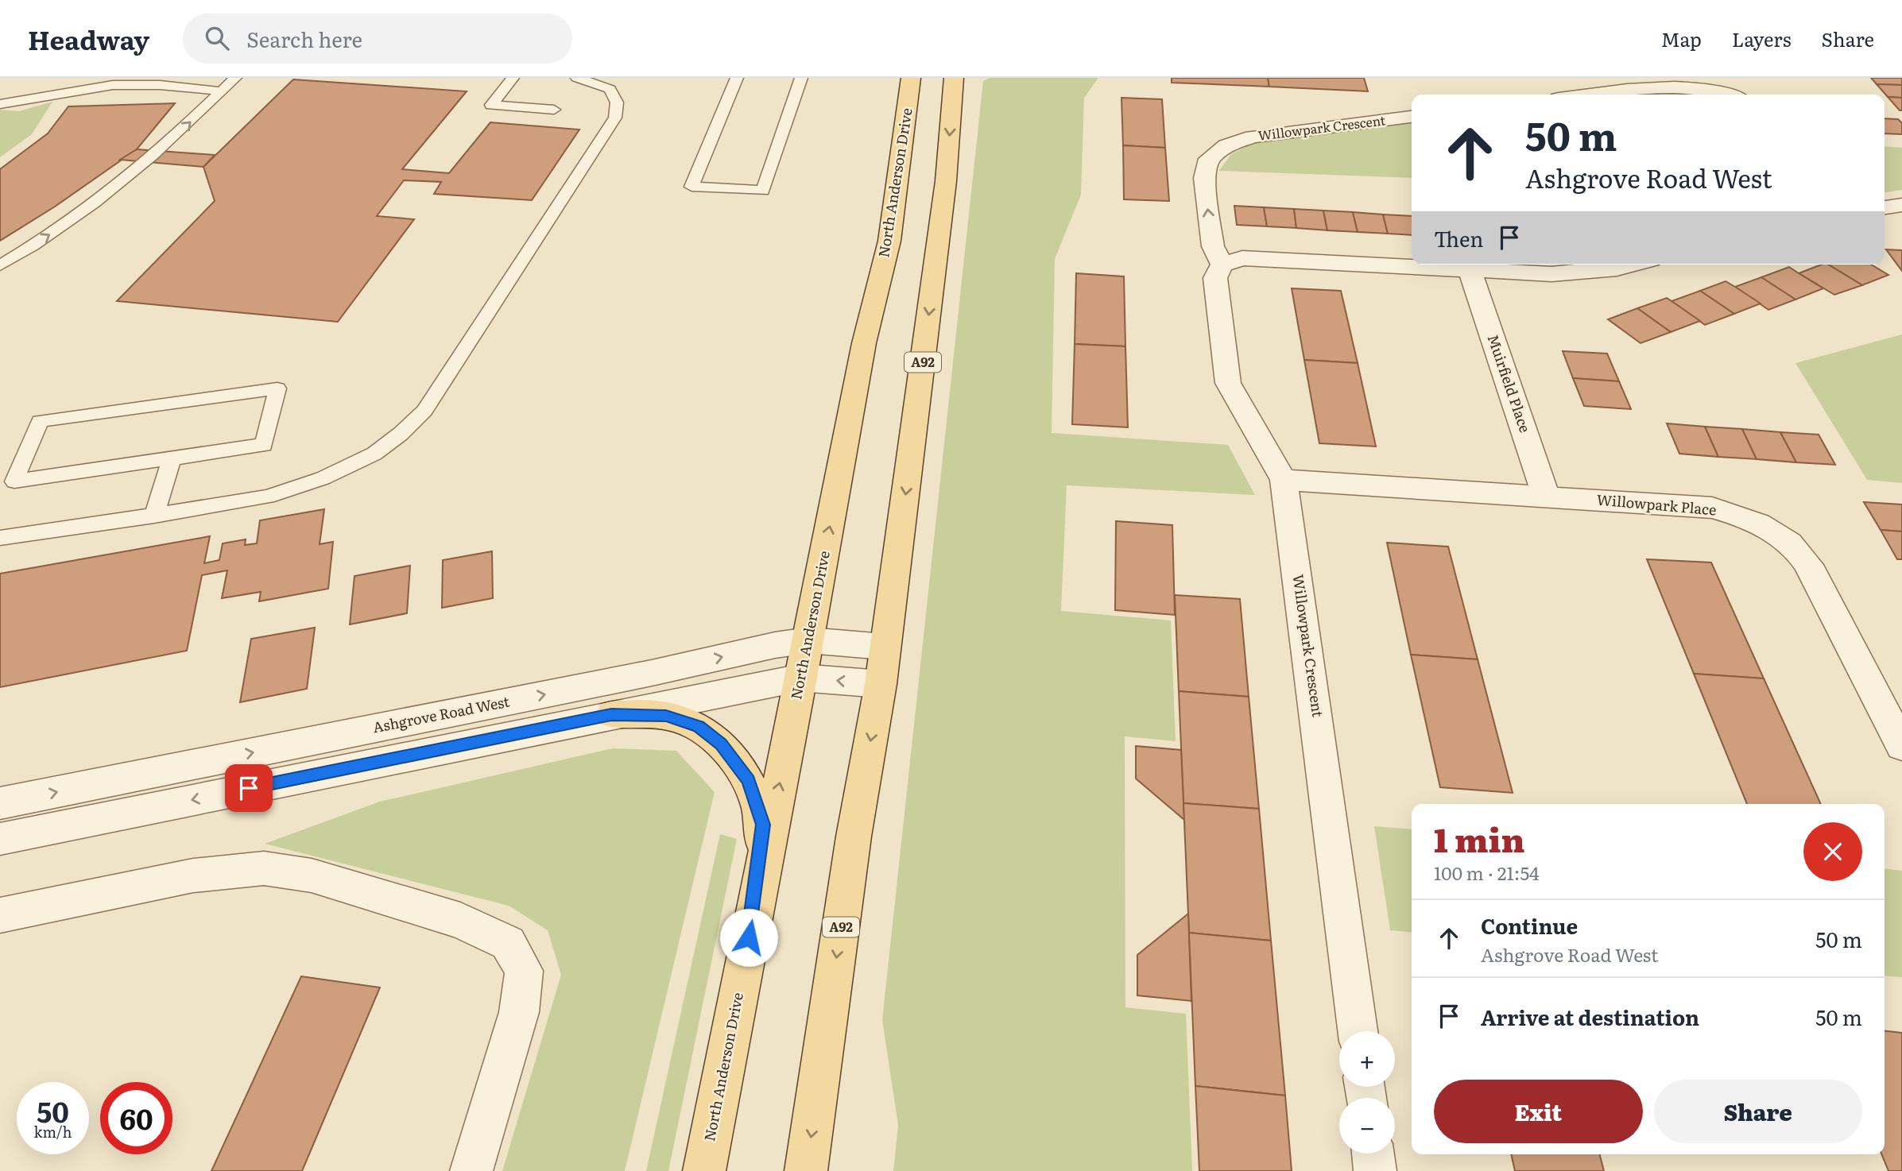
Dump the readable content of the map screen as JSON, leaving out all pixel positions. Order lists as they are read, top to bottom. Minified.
{"streets":{"main road":["North Anderson Drive","A92"],"street":["Willowpark Crescent","Muirfield Place","Willowpark Place","Ashgrove Road West"]},"crossings":[["Willowpark Crescent","Willowpark Place"],["North Anderson Drive","Ashgrove Road West"],["A92","Ashgrove Road West"],["Muirfield Place","Willowpark Place"]],"page":{"header":"Headway","search":"Search here","nav":["Map","Layers","Share"],"turn":["50 m","Ashgrove Road West"],"then":"Then","heading":["1 min","100 m · 21:54"],"list":[{"name":"Continue","note":"Ashgrove Road West","value":"50 m"},{"name":"Arrive at destination","value":"50 m"}],"map_buttons":["+","−"],"buttons":["Exit","Share"],"speed":"50 km/h","limit":"60"}}
